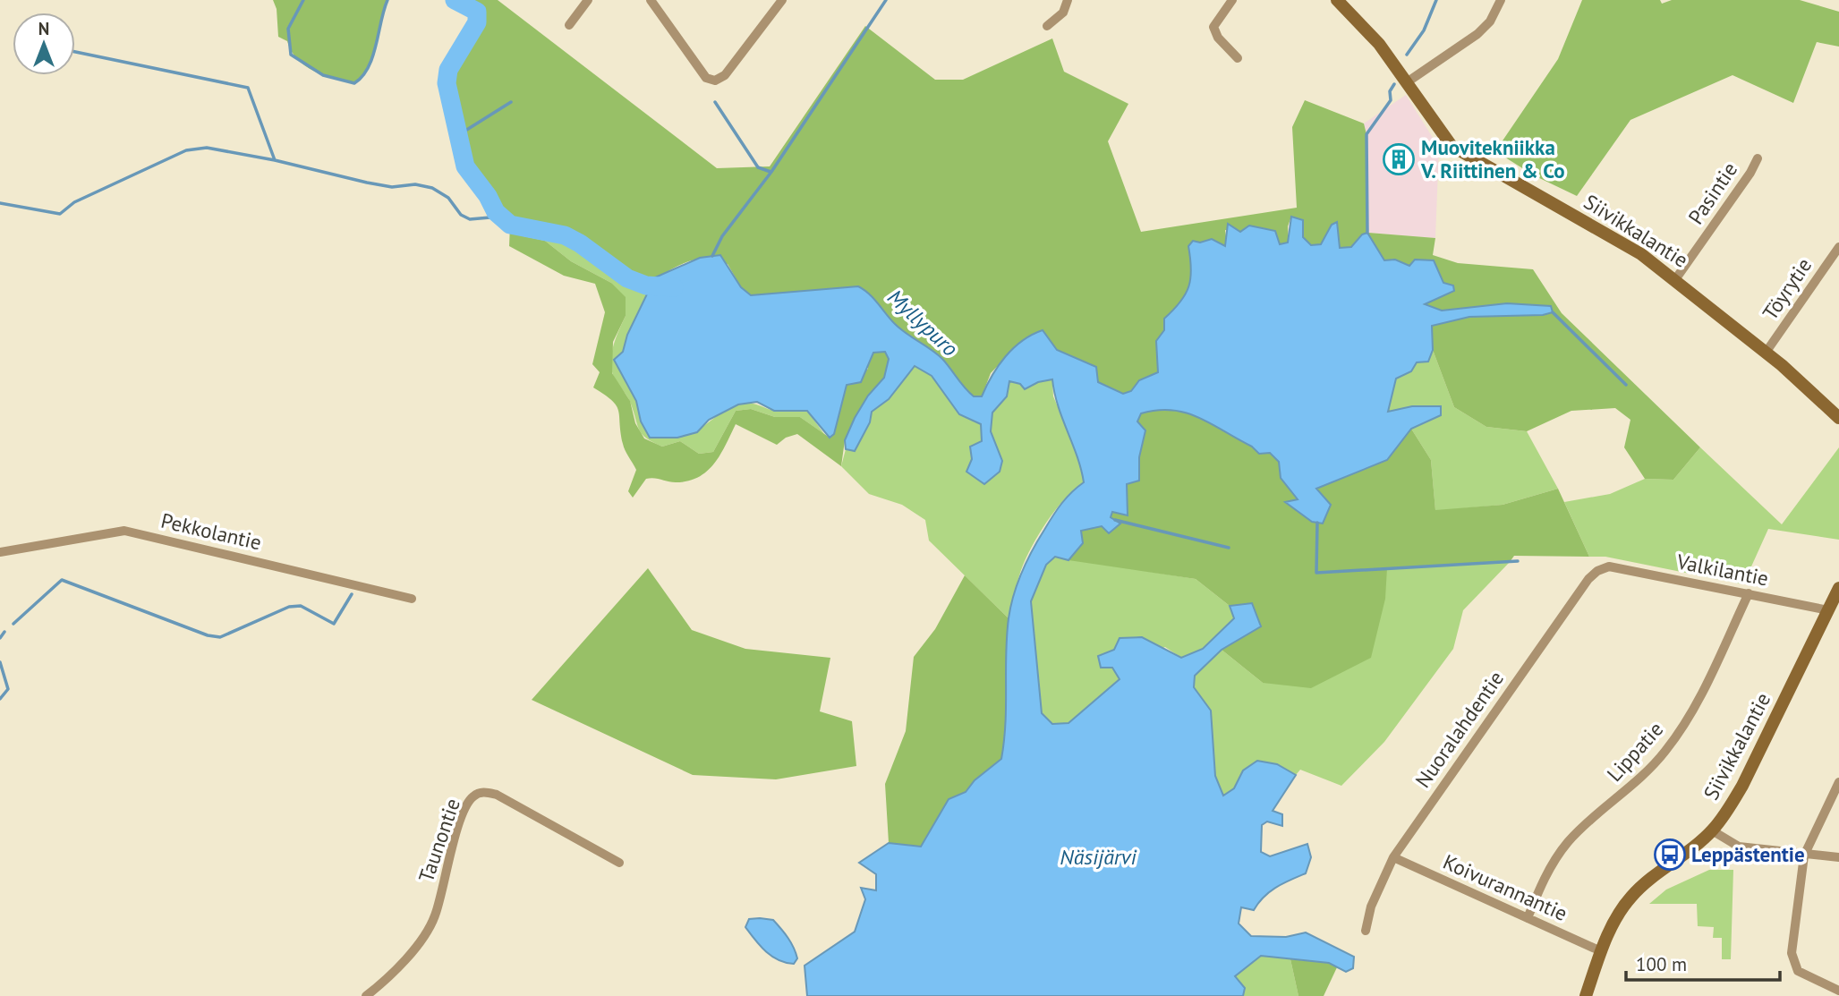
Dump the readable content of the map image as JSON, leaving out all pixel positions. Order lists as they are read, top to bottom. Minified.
{"streets":{"main road":["Siivikkalantie"],"street":["Pasintie","Töyrytie","Pekkolantie","Valkilantie","Nuoralahdentie","Lippatie","Taunontie","Koivurannantie"]},"crossings":[["Pasintie","Siivikkalantie"],["Siivikkalantie","Töyrytie"],["Siivikkalantie","Valkilantie"],["Siivikkalantie","Koivurannantie"],["Valkilantie","Nuoralahdentie"],["Valkilantie","Lippatie"],["Nuoralahdentie","Koivurannantie"],["Lippatie","Koivurannantie"]],"water":["Myllypuro","Näsijärvi"],"places":{"building":["Muovitekniikka V. Riittinen & Co"],"bus stop":["Leppästentie"]},"scale_bar":"100 m","north":"top"}
